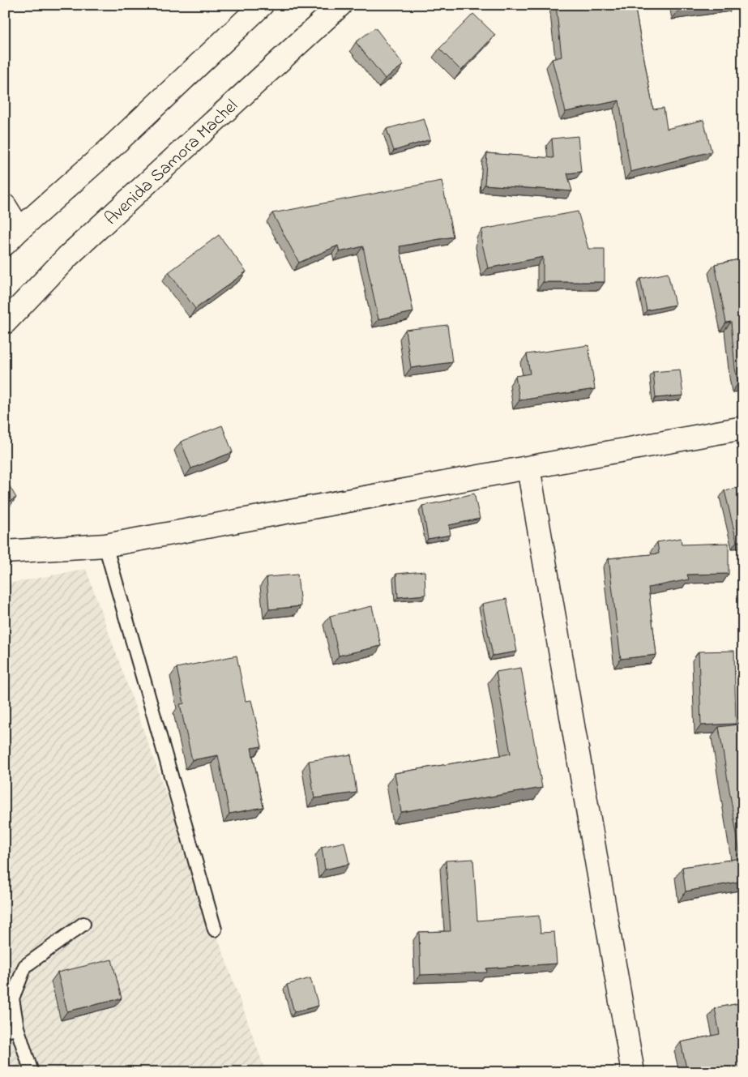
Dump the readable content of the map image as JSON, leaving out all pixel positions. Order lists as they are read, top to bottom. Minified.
{"streets":{"main road":["Avenida Samora Machel"]}}
